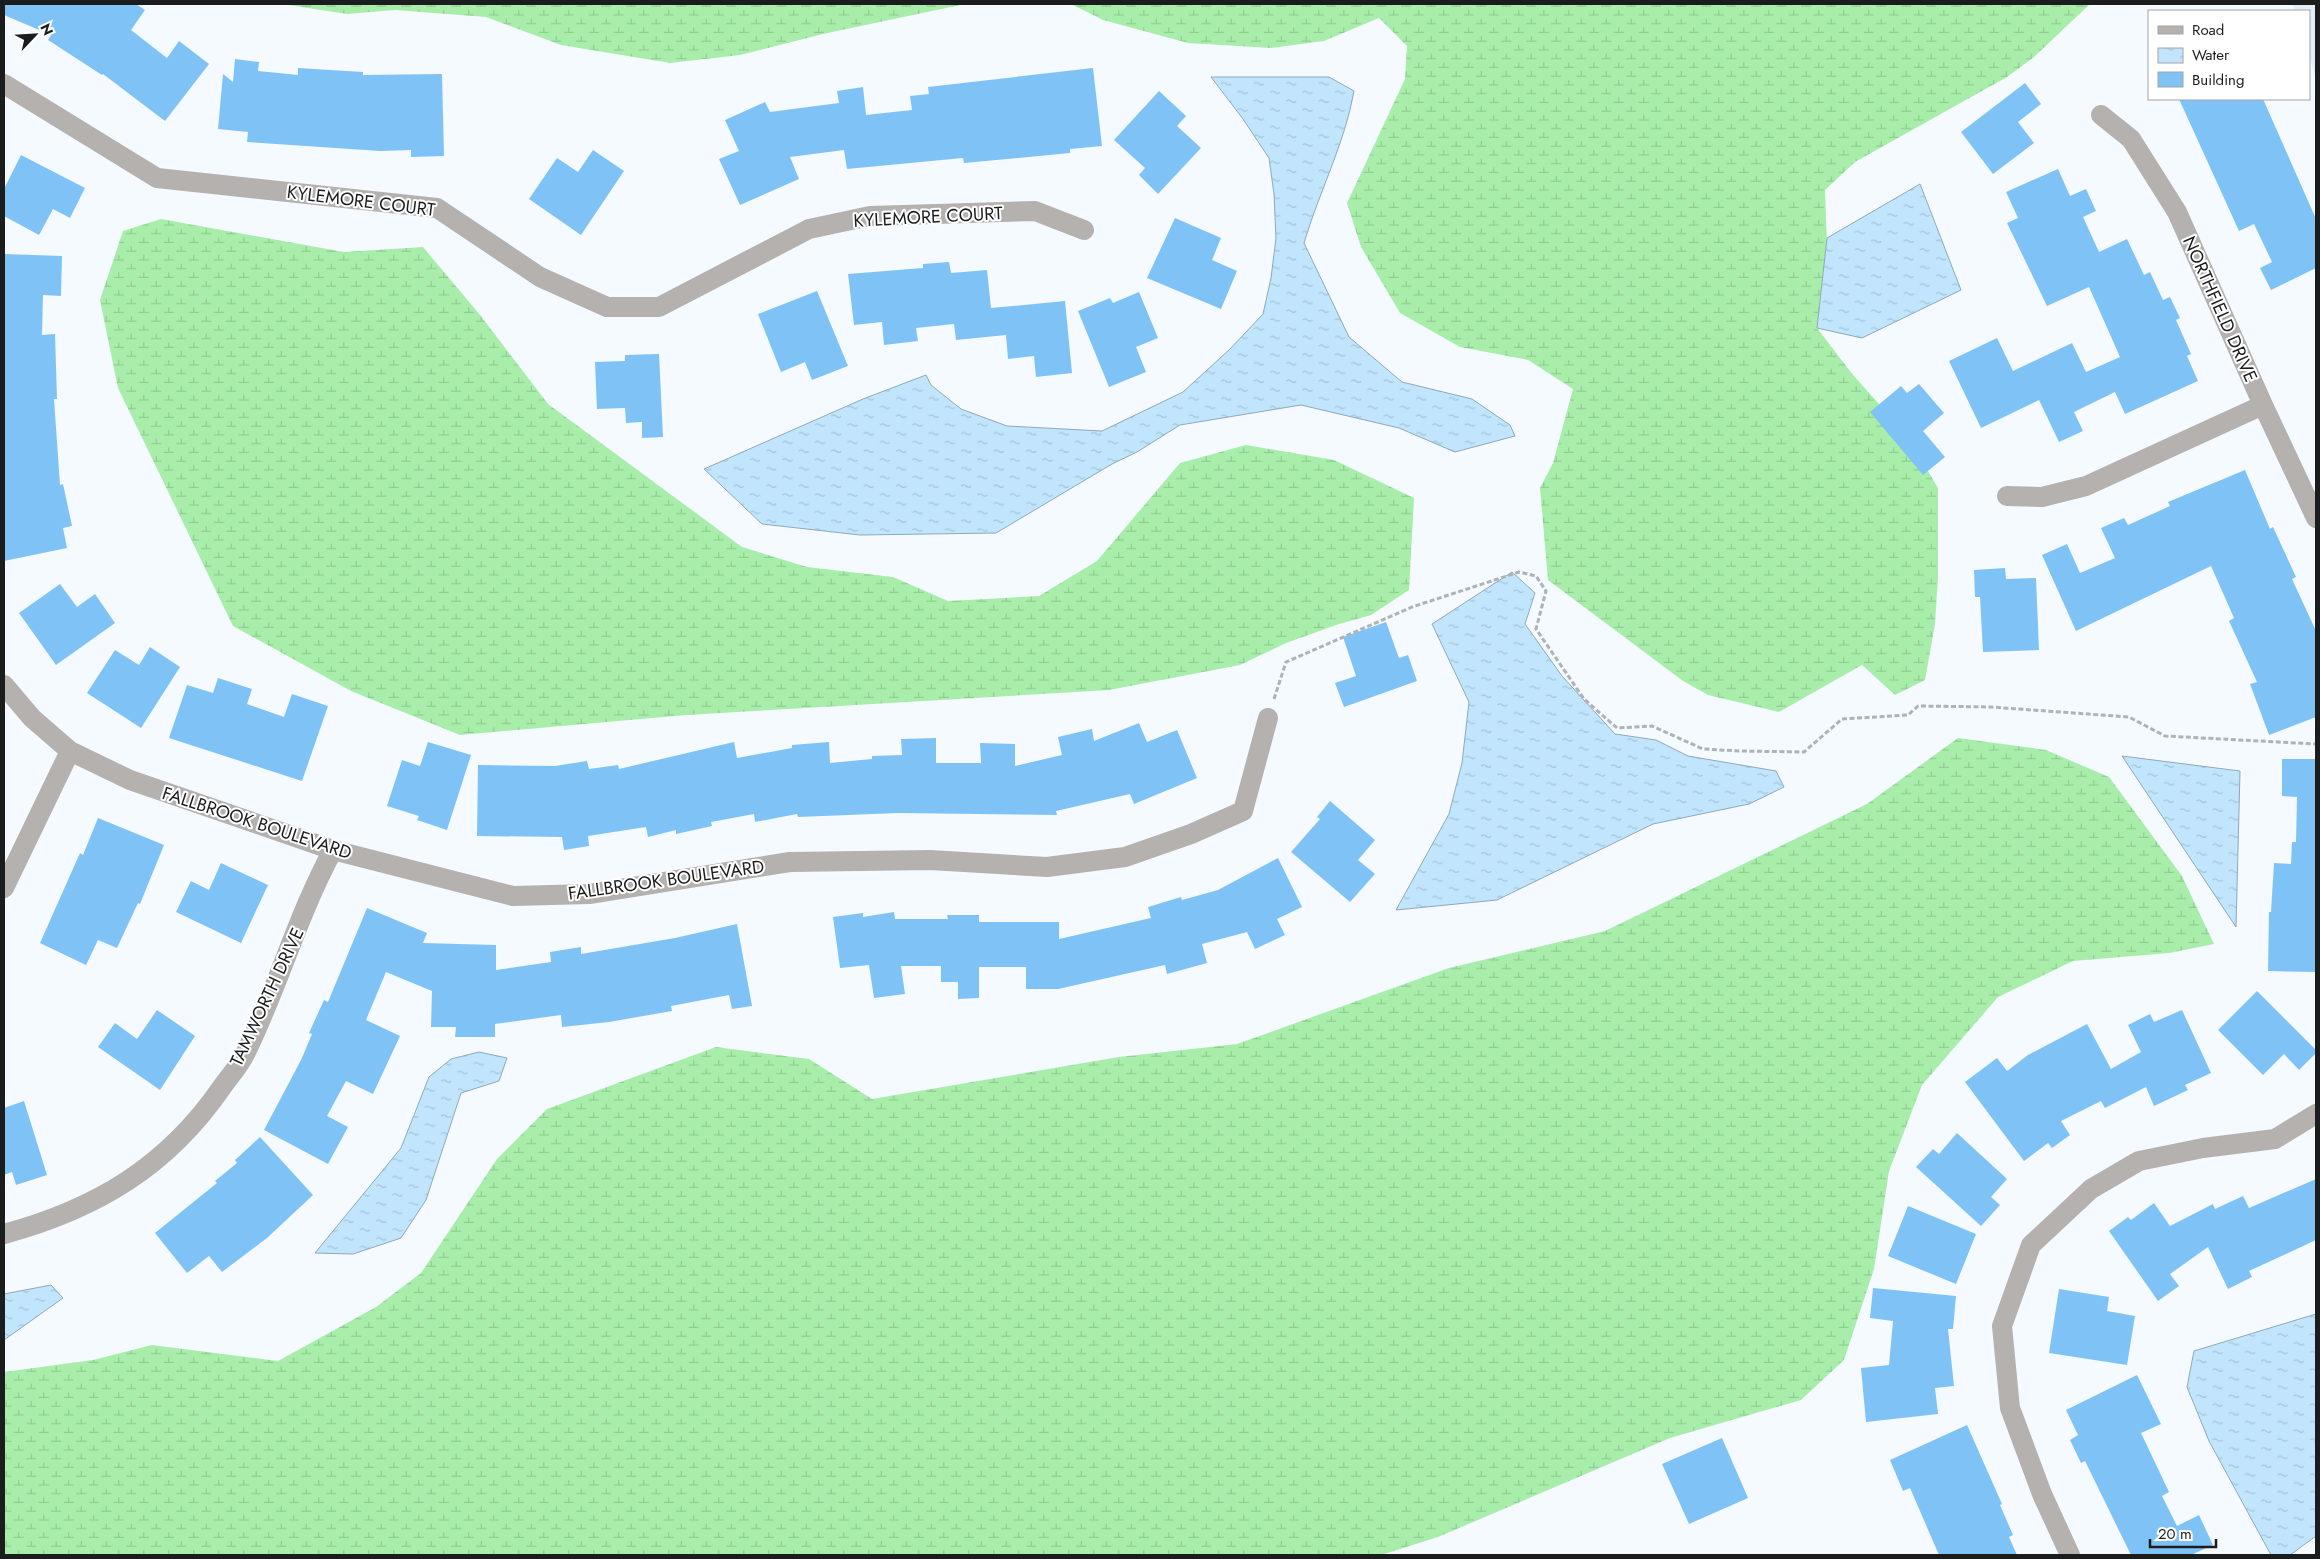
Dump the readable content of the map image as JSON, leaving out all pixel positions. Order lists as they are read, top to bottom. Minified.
{"streets":{"street":["KYLEMORE COURT","NORTHFIELD DRIVE","FALLBROOK BOULEVARD","TAMWORTH DRIVE"]},"crossings":[["FALLBROOK BOULEVARD","TAMWORTH DRIVE"]],"legend":["Road","Water","Building"],"scale_bar":"20 m","north":"top right"}
